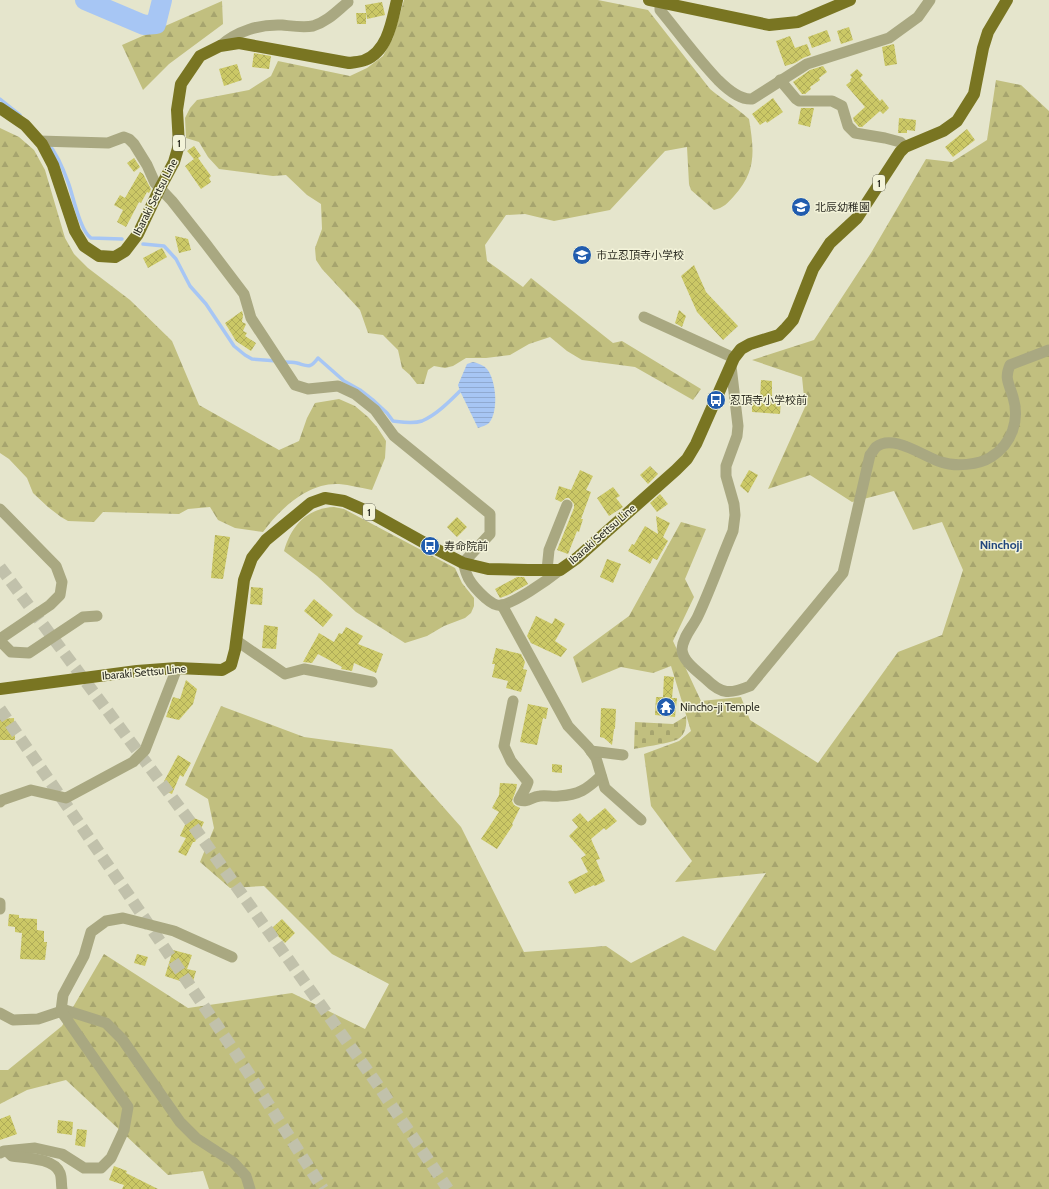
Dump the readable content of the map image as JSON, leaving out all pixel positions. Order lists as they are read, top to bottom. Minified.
{"streets":{"main road":["1","Ibaraki Settsu Line"]},"districts":["Ninchoji"],"places":{"school or university":["北辰幼稚園","市立忍頂寺小学校"],"bus stop":["忍頂寺小学校前","寿命院前"],"temple":["Nincho-ji Temple"]}}
